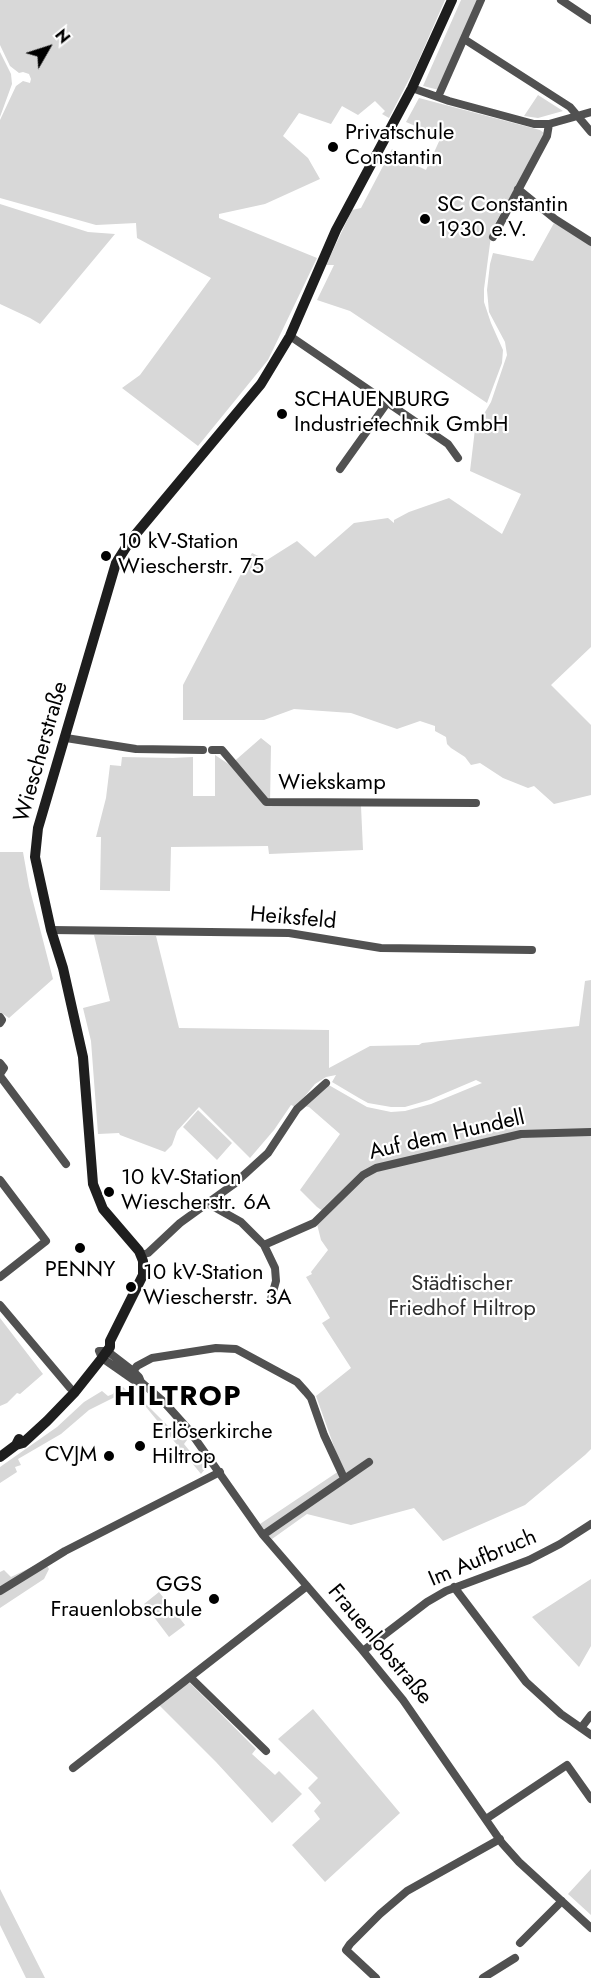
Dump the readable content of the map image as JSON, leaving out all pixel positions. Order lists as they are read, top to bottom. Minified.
{"streets":{"main road":["Wiescherstraße"],"street":["Wiekskamp","Heiksfeld","Auf dem Hundell","Im Aufbruch","Frauenlobstraße"]},"crossings":[["Wiescherstraße","Wiekskamp"],["Wiescherstraße","Heiksfeld"],["Im Aufbruch","Frauenlobstraße"]],"districts":["HILTROP"],"parks":["Städtischer Friedhof Hiltrop"],"places":["Privatschule Constantin","SC Constantin 1930 e.V.","SCHAUENBURG Industrietechnik GmbH","10 kV-Station Wiescherstr. 75","10 kV-Station Wiescherstr. 6A","PENNY","10 kV-Station Wiescherstr. 3A","Erlöserkirche Hiltrop","CVJM","GGS Frauenlobschule"],"north":"top right"}
